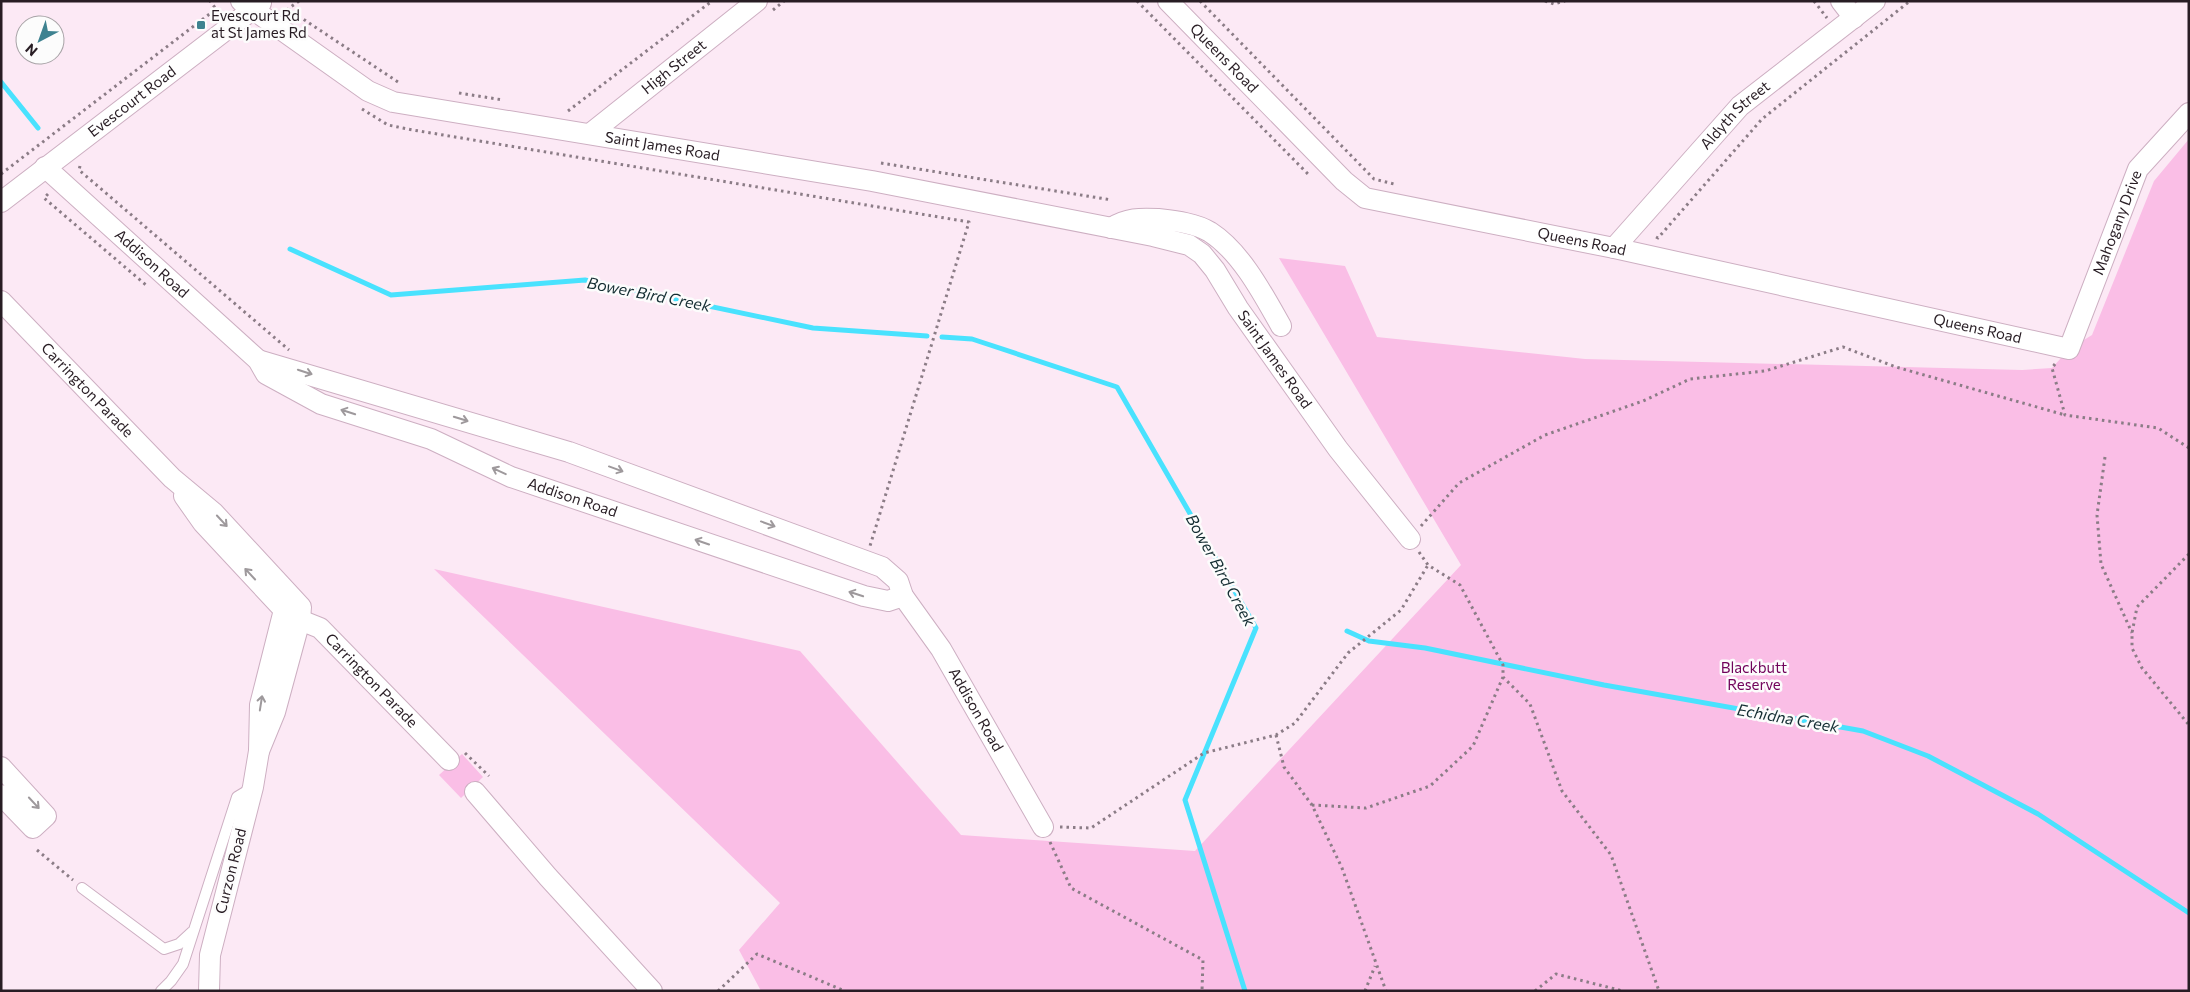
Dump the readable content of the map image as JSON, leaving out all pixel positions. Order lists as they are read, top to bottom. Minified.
{"streets":{"street":["Queens Road","High Street","Evescourt Road","Aldyth Street","Saint James Road","Mahogany Drive","Addison Road","Carrington Parade","Curzon Road"]},"crossings":[["Queens Road","Aldyth Street"],["Queens Road","Mahogany Drive"],["High Street","Saint James Road"],["Evescourt Road","Saint James Road"],["Evescourt Road","Addison Road"],["Carrington Parade","Curzon Road"]],"water":["Bower Bird Creek","Echidna Creek"],"parks":["Blackbutt Reserve"],"places":{"transit":["Evescourt Rd at St James Rd"]},"north":"bottom left"}
